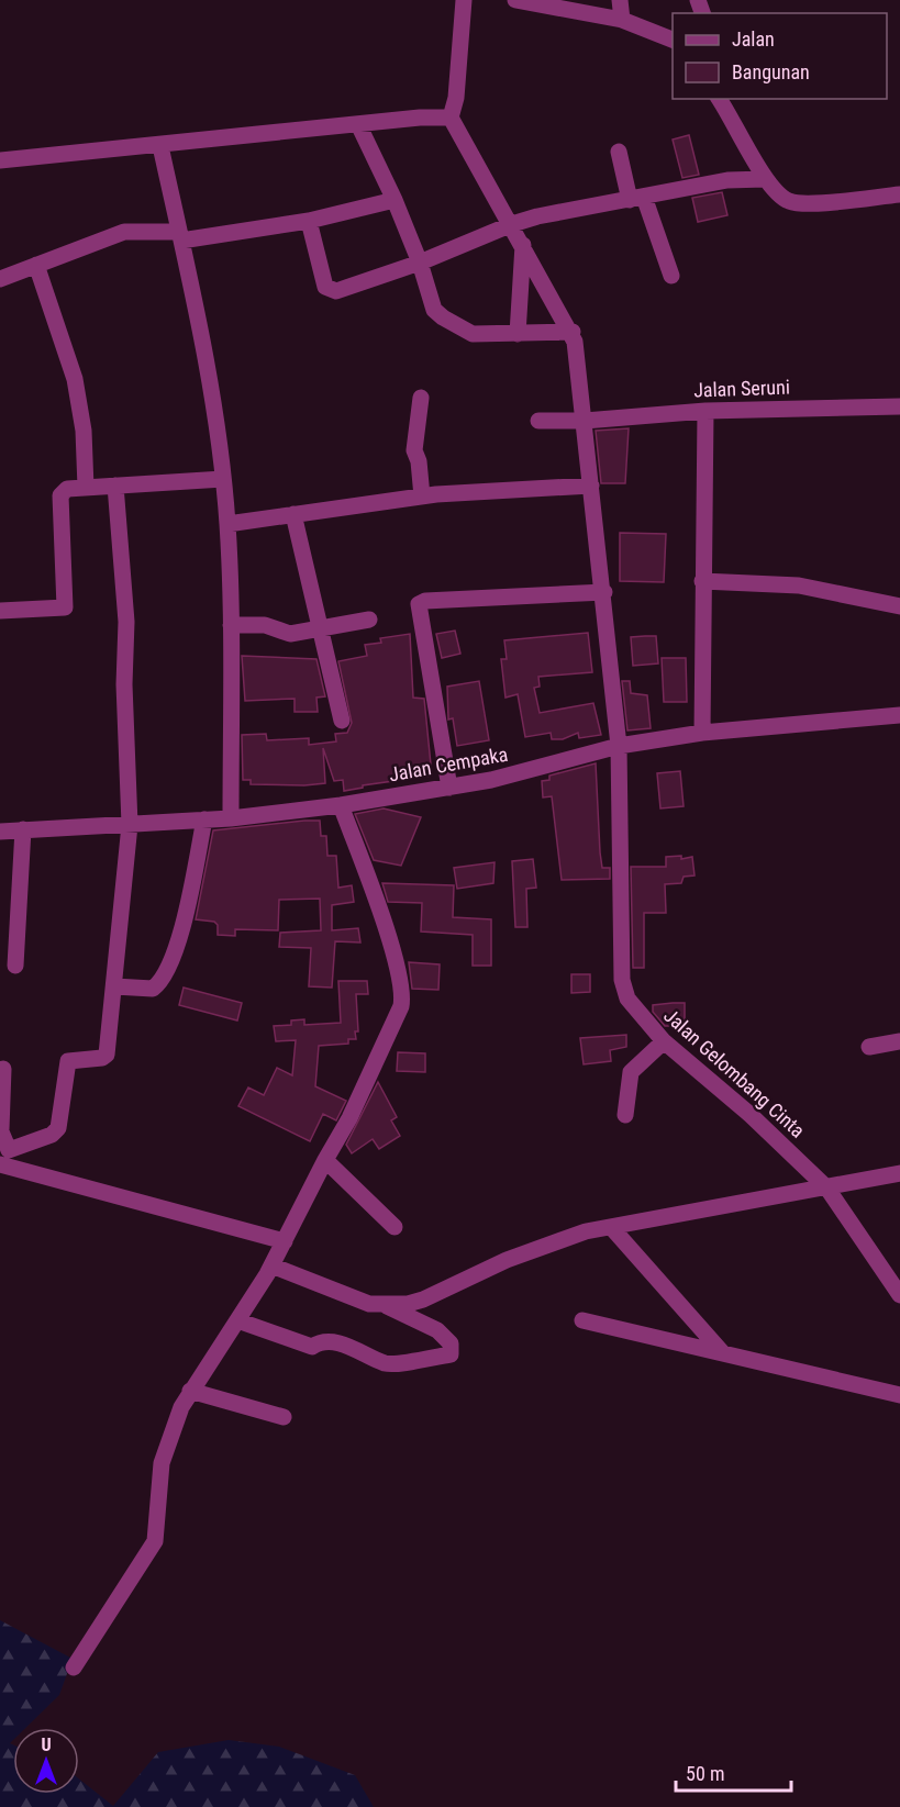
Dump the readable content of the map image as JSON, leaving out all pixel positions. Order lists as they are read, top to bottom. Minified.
{"streets":{"street":["Jalan Seruni","Jalan Cempaka","Jalan Gelombang Cinta"]},"crossings":[["Jalan Seruni","Jalan Gelombang Cinta"],["Jalan Cempaka","Jalan Gelombang Cinta"]],"legend":["Jalan","Bangunan"],"scale_bar":"50 m","north":"top"}
